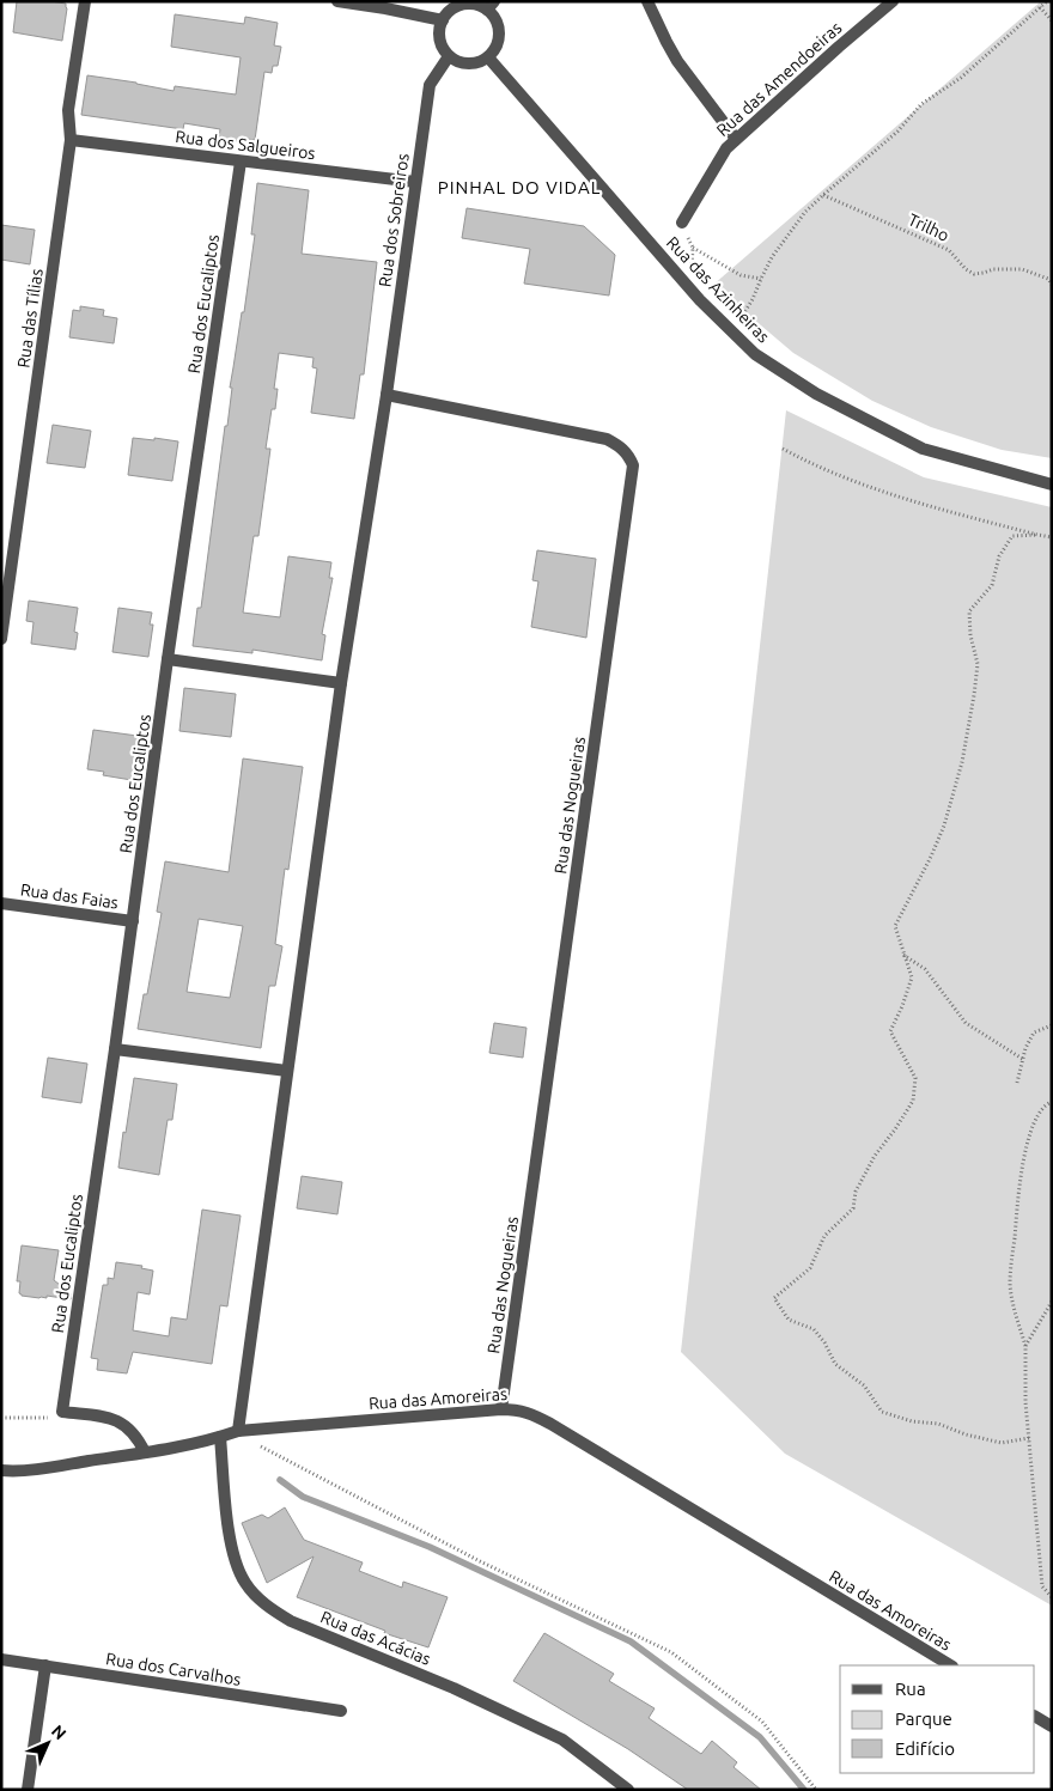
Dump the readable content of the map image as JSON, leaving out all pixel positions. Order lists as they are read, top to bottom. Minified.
{"streets":{"street":["Rua das Amendoeiras","Rua dos Salgueiros","Rua dos Sobreiros","Rua das Azinheiras","Rua dos Eucaliptos","Rua das Tílias","Rua das Nogueiras","Rua das Faias","Rua das Amoreiras","Rua das Acácias","Rua dos Carvalhos"],"path":["Trilho"]},"crossings":[["Rua dos Salgueiros","Rua dos Sobreiros"],["Rua dos Salgueiros","Rua dos Eucaliptos"],["Rua dos Salgueiros","Rua das Tílias"],["Rua dos Sobreiros","Rua das Azinheiras"],["Rua dos Sobreiros","Rua das Nogueiras"],["Rua dos Sobreiros","Rua das Amoreiras"],["Rua dos Eucaliptos","Rua das Faias"],["Rua das Nogueiras","Rua das Amoreiras"],["Rua das Amoreiras","Rua das Acácias"]],"districts":["PINHAL DO VIDAL"],"legend":["Rua","Parque","Edifício"],"north":"top right"}
